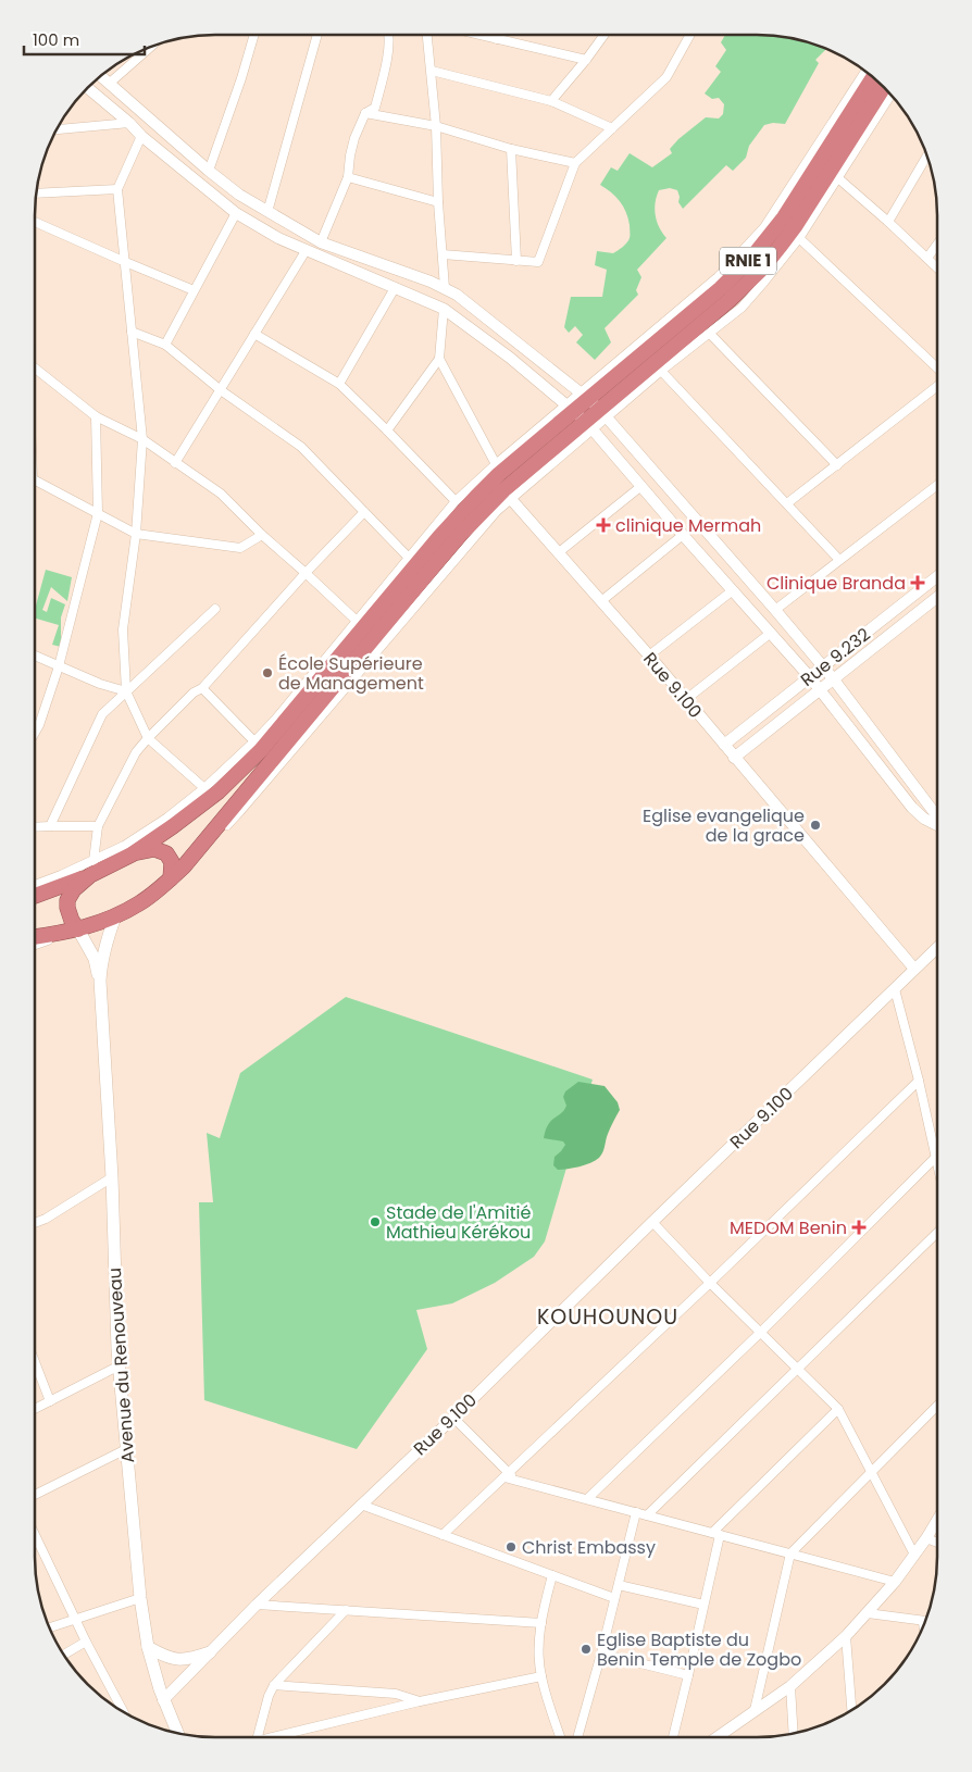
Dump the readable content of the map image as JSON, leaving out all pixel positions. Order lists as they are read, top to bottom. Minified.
{"streets":{"highway":["RNIE 1"],"main road":["Avenue du Renouveau"],"street":["Rue 9.232","Rue 9.100"]},"crossings":[["RNIE 1","Avenue du Renouveau"],["Rue 9.232","Rue 9.100"],["Rue 9.100","Avenue du Renouveau"]],"districts":["KOUHOUNOU"],"places":{"health":["clinique Mermah","Clinique Branda","MEDOM Benin"],"other":["École Supérieure de Management","Eglise evangelique de la grace","Stade de l'Amitié Mathieu Kérékou","Christ Embassy","Eglise Baptiste du Benin Temple de Zogbo"]},"scale_bar":"100 m"}
